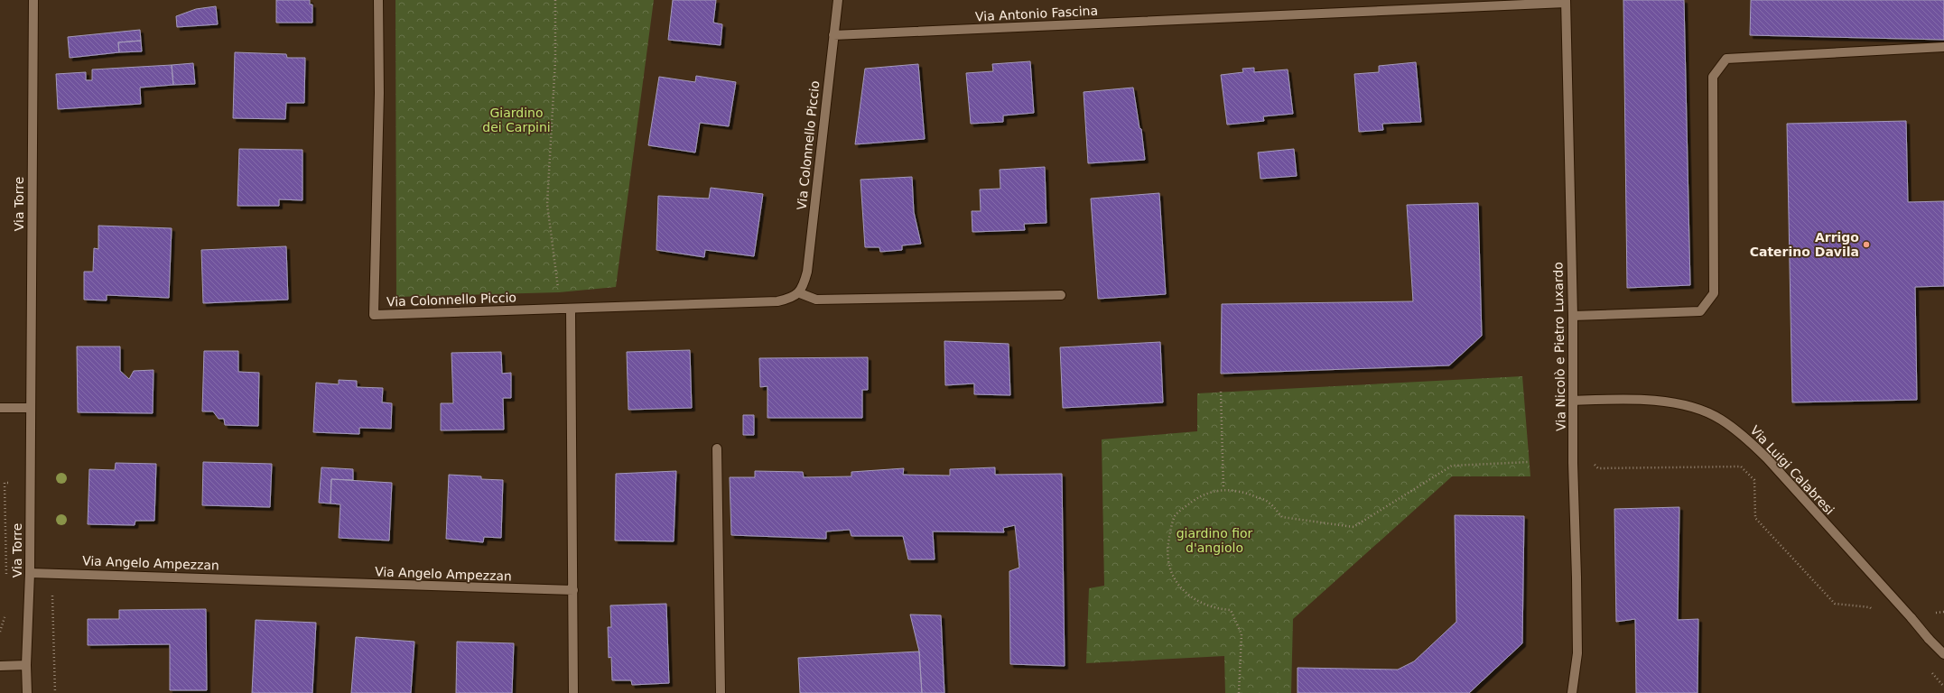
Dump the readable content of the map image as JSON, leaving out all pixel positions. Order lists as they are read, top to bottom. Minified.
{"streets":{"street":["Via Antonio Fascina","Via Colonnello Piccio","Via Torre","Via Nicolò e Pietro Luxardo","Via Luigi Calabresi","Via Angelo Ampezzan"]},"crossings":[["Via Antonio Fascina","Via Colonnello Piccio"],["Via Antonio Fascina","Via Nicolò e Pietro Luxardo"],["Via Torre","Via Angelo Ampezzan"],["Via Nicolò e Pietro Luxardo","Via Luigi Calabresi"]],"parks":["Giardino dei Carpini","giardino fior d'angiolo"],"places":["Arrigo Caterino Davila"]}
